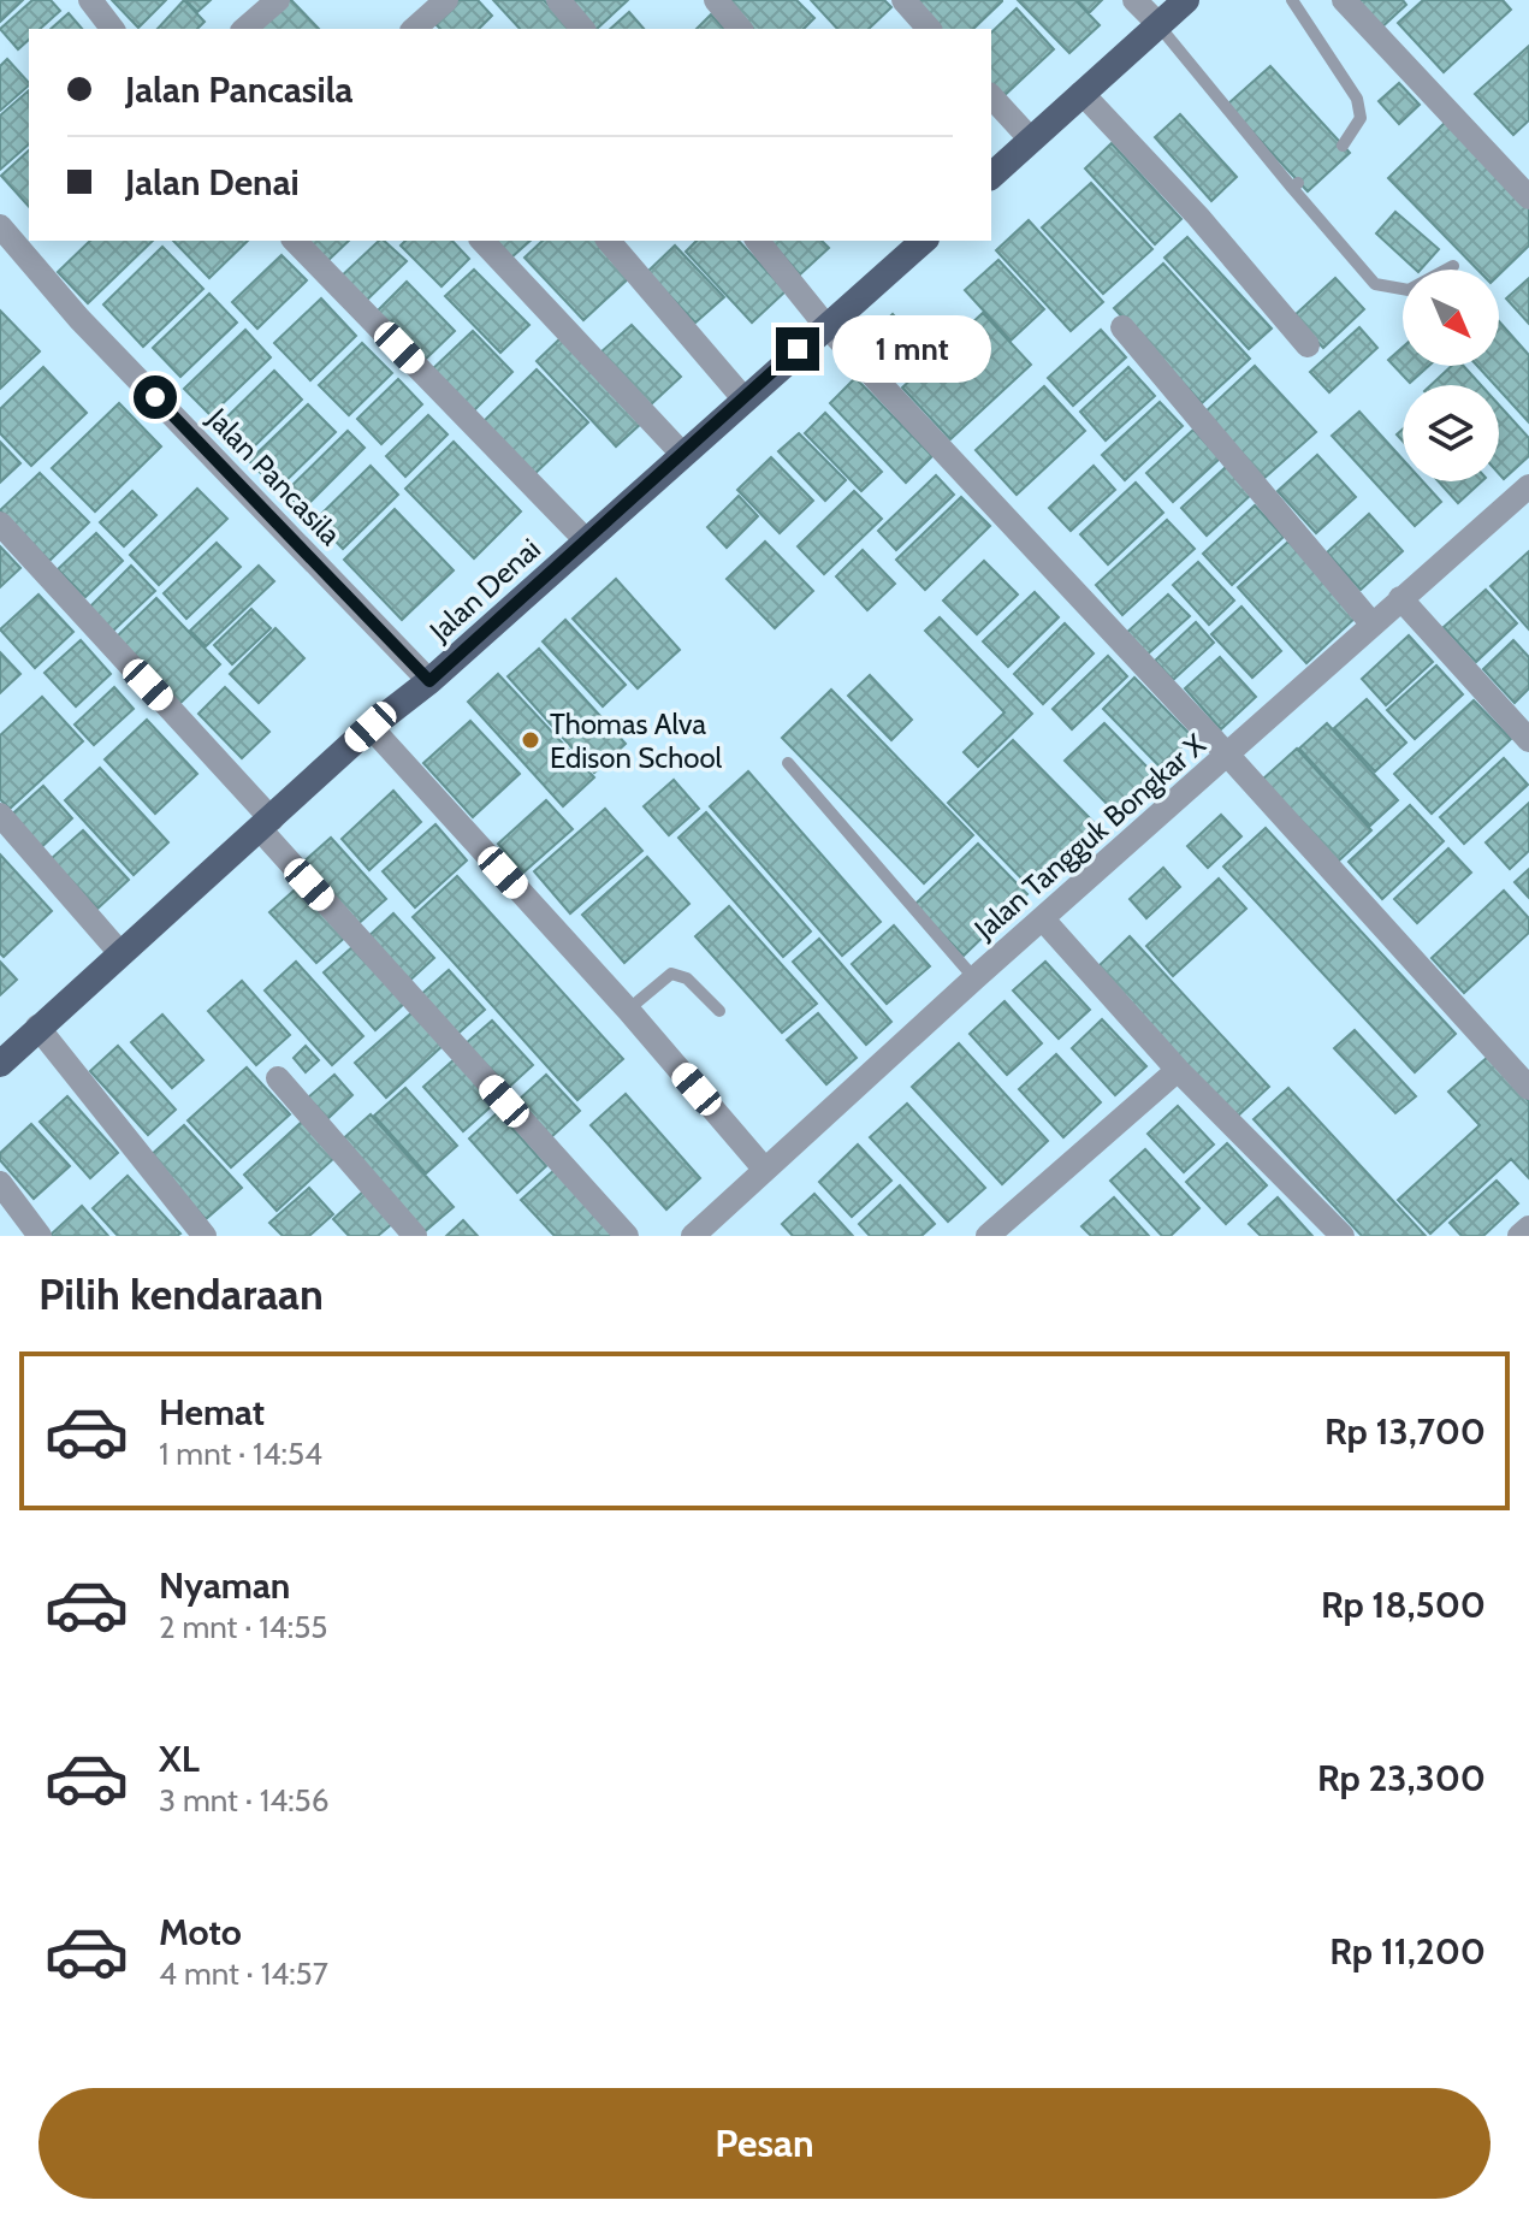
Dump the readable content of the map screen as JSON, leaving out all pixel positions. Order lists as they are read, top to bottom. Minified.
{"streets":{"main road":["Jalan Denai"],"street":["Jalan Pancasila","Jalan Tangguk Bongkar X"]},"crossings":[["Jalan Pancasila","Jalan Denai"]],"places":["Thomas Alva Edison School"],"north":"bottom right","page":{"banner":["Jalan Pancasila","Jalan Denai"],"bubble":"1 mnt","heading":"Pilih kendaraan","list":[{"name":"Hemat","note":"1 mnt · 14:54","value":"Rp 13,700"},{"name":"Nyaman","note":"2 mnt · 14:55","value":"Rp 18,500"},{"name":"XL","note":"3 mnt · 14:56","value":"Rp 23,300"},{"name":"Moto","note":"4 mnt · 14:57","value":"Rp 11,200"}],"buttons":"Pesan"}}
